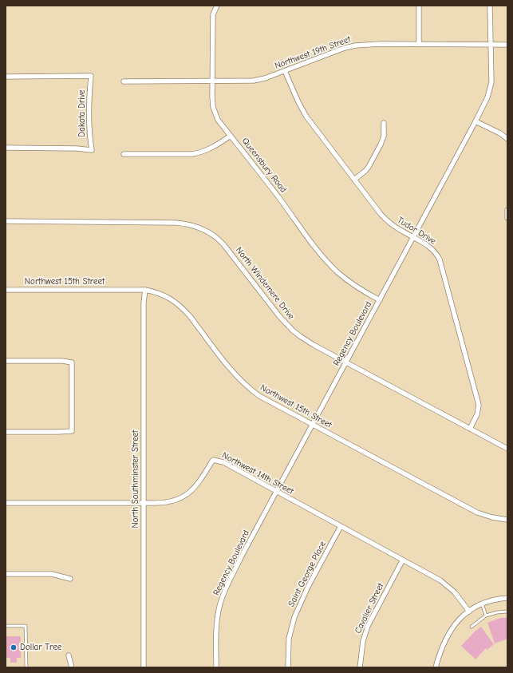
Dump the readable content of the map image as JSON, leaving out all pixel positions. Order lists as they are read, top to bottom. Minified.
{"streets":{"street":["Northwest 19th Street","Dakota Drive","Queensbury Road","Tudor Drive","Northwest 15th Street","North Windemere Drive","Regency Boulevard","Northwest 14th Street","North Southminster Street","Saint George Place","Cavalier Street"]},"crossings":[["Northwest 19th Street","Queensbury Road"],["Northwest 19th Street","Tudor Drive"],["Northwest 19th Street","Regency Boulevard"],["Queensbury Road","Regency Boulevard"],["Tudor Drive","North Windemere Drive"],["Tudor Drive","Regency Boulevard"],["Northwest 15th Street","Regency Boulevard"],["Northwest 15th Street","North Southminster Street"],["North Windemere Drive","Regency Boulevard"],["Regency Boulevard","Northwest 14th Street"],["Northwest 14th Street","North Southminster Street"],["Northwest 14th Street","Saint George Place"],["Northwest 14th Street","Cavalier Street"]],"places":["Dollar Tree"]}
